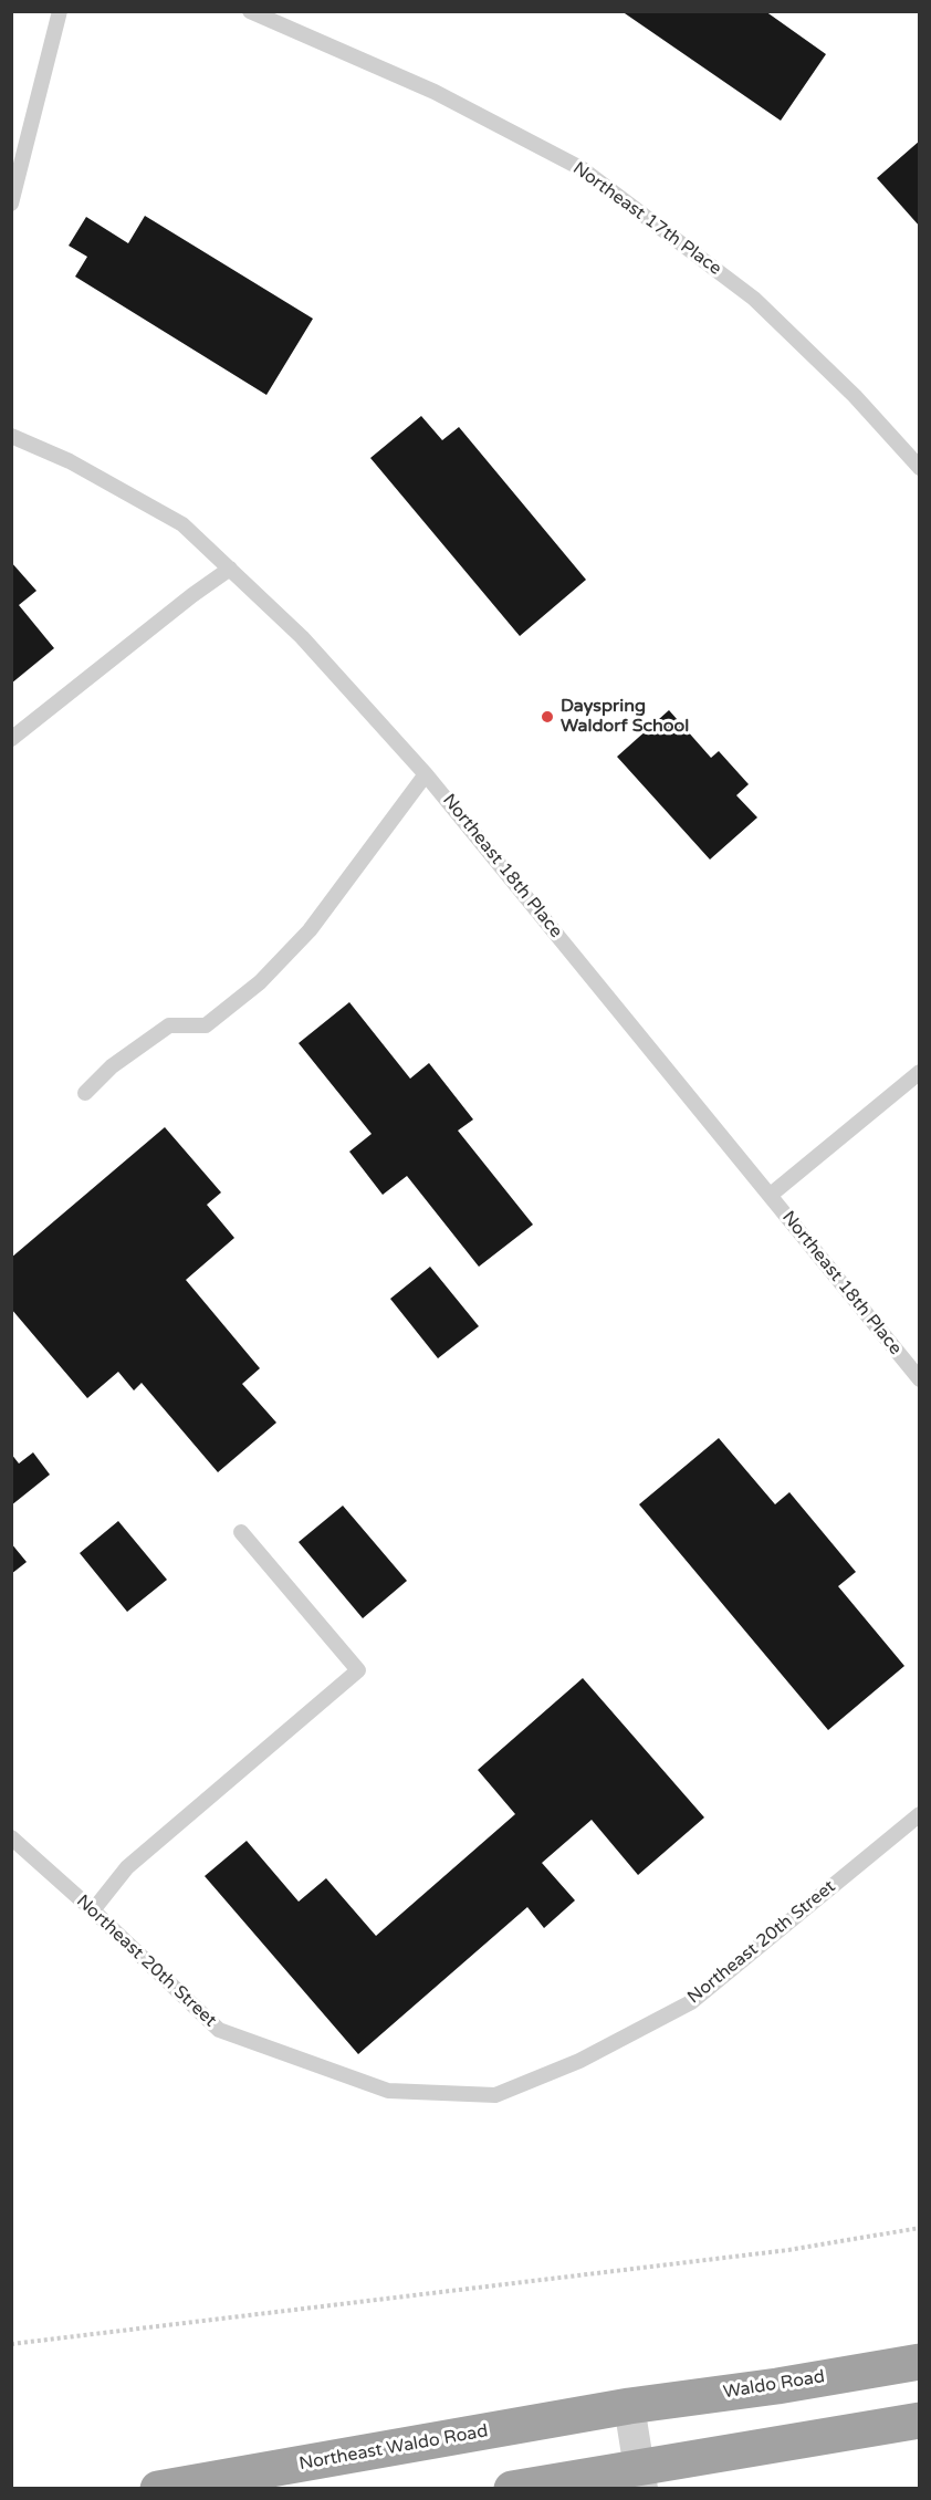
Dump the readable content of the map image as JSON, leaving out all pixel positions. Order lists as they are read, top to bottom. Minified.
{"streets":{"highway":["Waldo Road","Northeast Waldo Road"],"lane":["Northeast 17th Place","Northeast 18th Place","Northeast 20th Street"]},"crossings":[["Waldo Road","Northeast Waldo Road"]],"places":["Dayspring Waldorf School"]}
